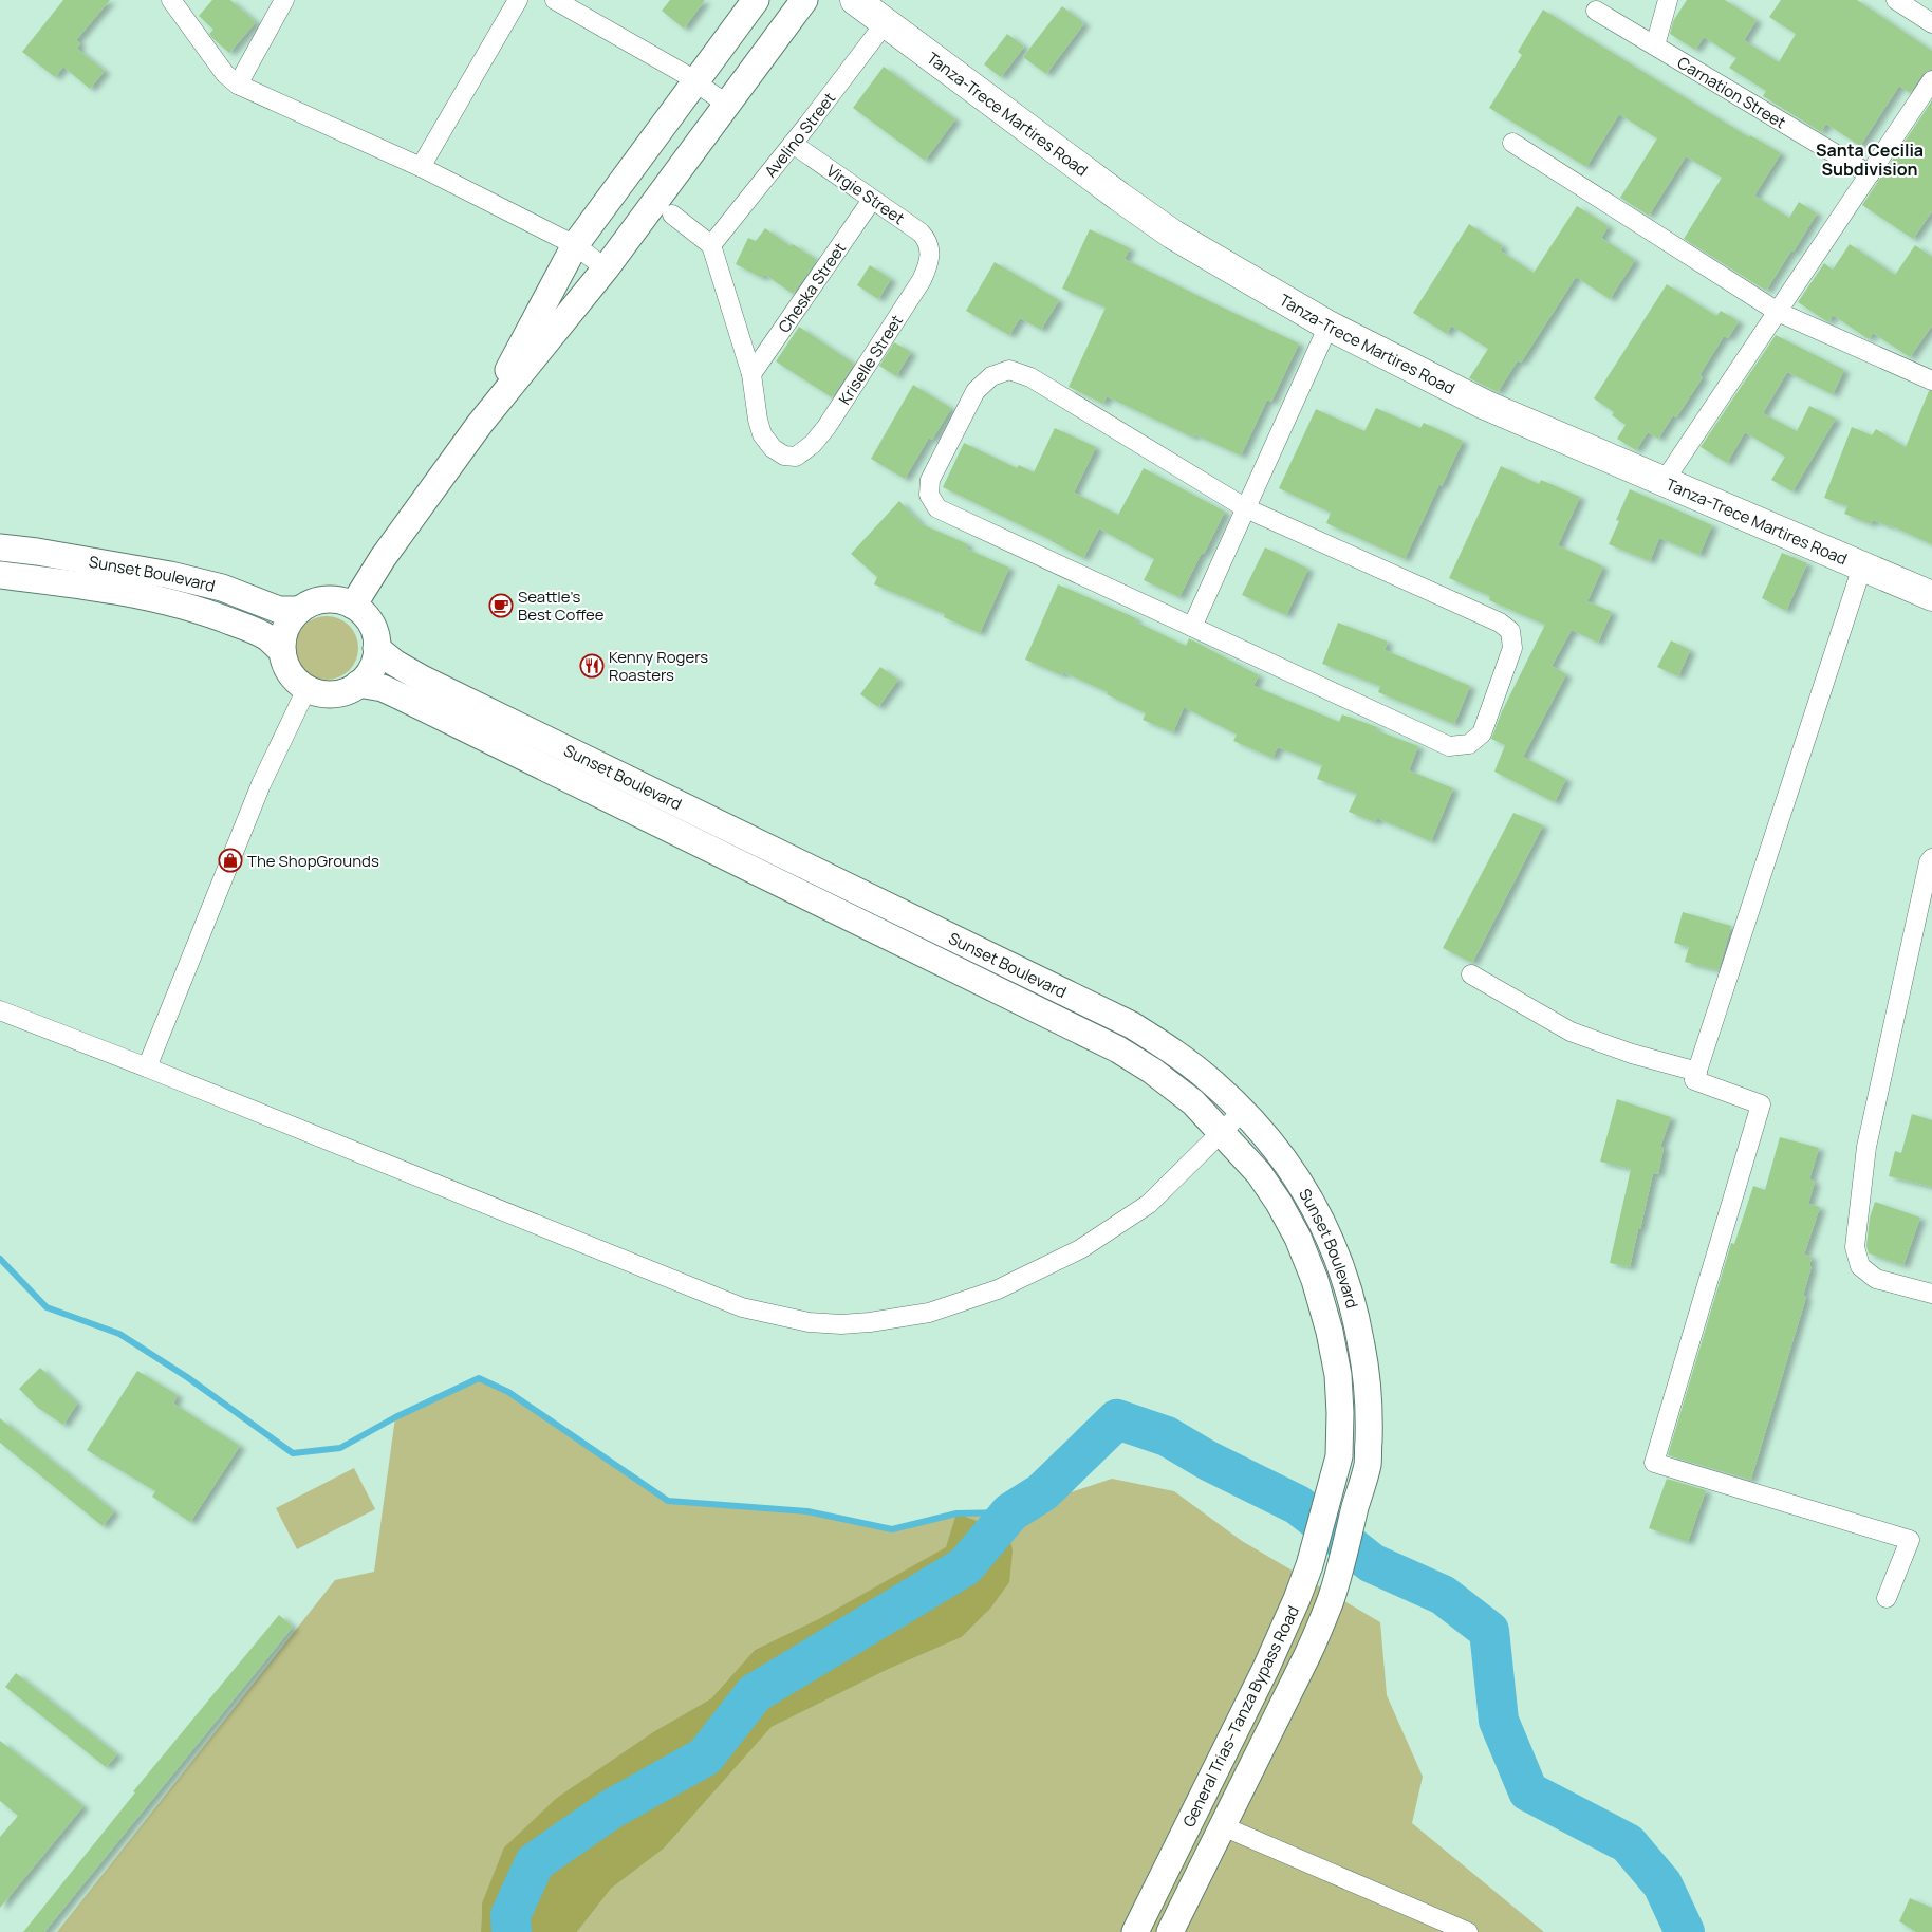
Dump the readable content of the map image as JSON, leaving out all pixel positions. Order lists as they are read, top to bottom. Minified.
{"streets":{"main road":["Tanza-Trece Martires Road","Sunset Boulevard","General Trias–Tanza Bypass Road"],"street":["Carnation Street","Avelino Street","Virgie Street","Cheska Street","Kriselle Street"]},"crossings":[["Tanza-Trece Martires Road","Avelino Street"],["Avelino Street","Virgie Street"],["Virgie Street","Cheska Street"],["Virgie Street","Kriselle Street"],["Cheska Street","Kriselle Street"],["Sunset Boulevard","General Trias–Tanza Bypass Road"]],"districts":["Santa Cecilia Subdivision"],"places":{"cafe":["Seattle's Best Coffee"],"restaurant":["Kenny Rogers Roasters"],"shop":["The ShopGrounds"]}}
